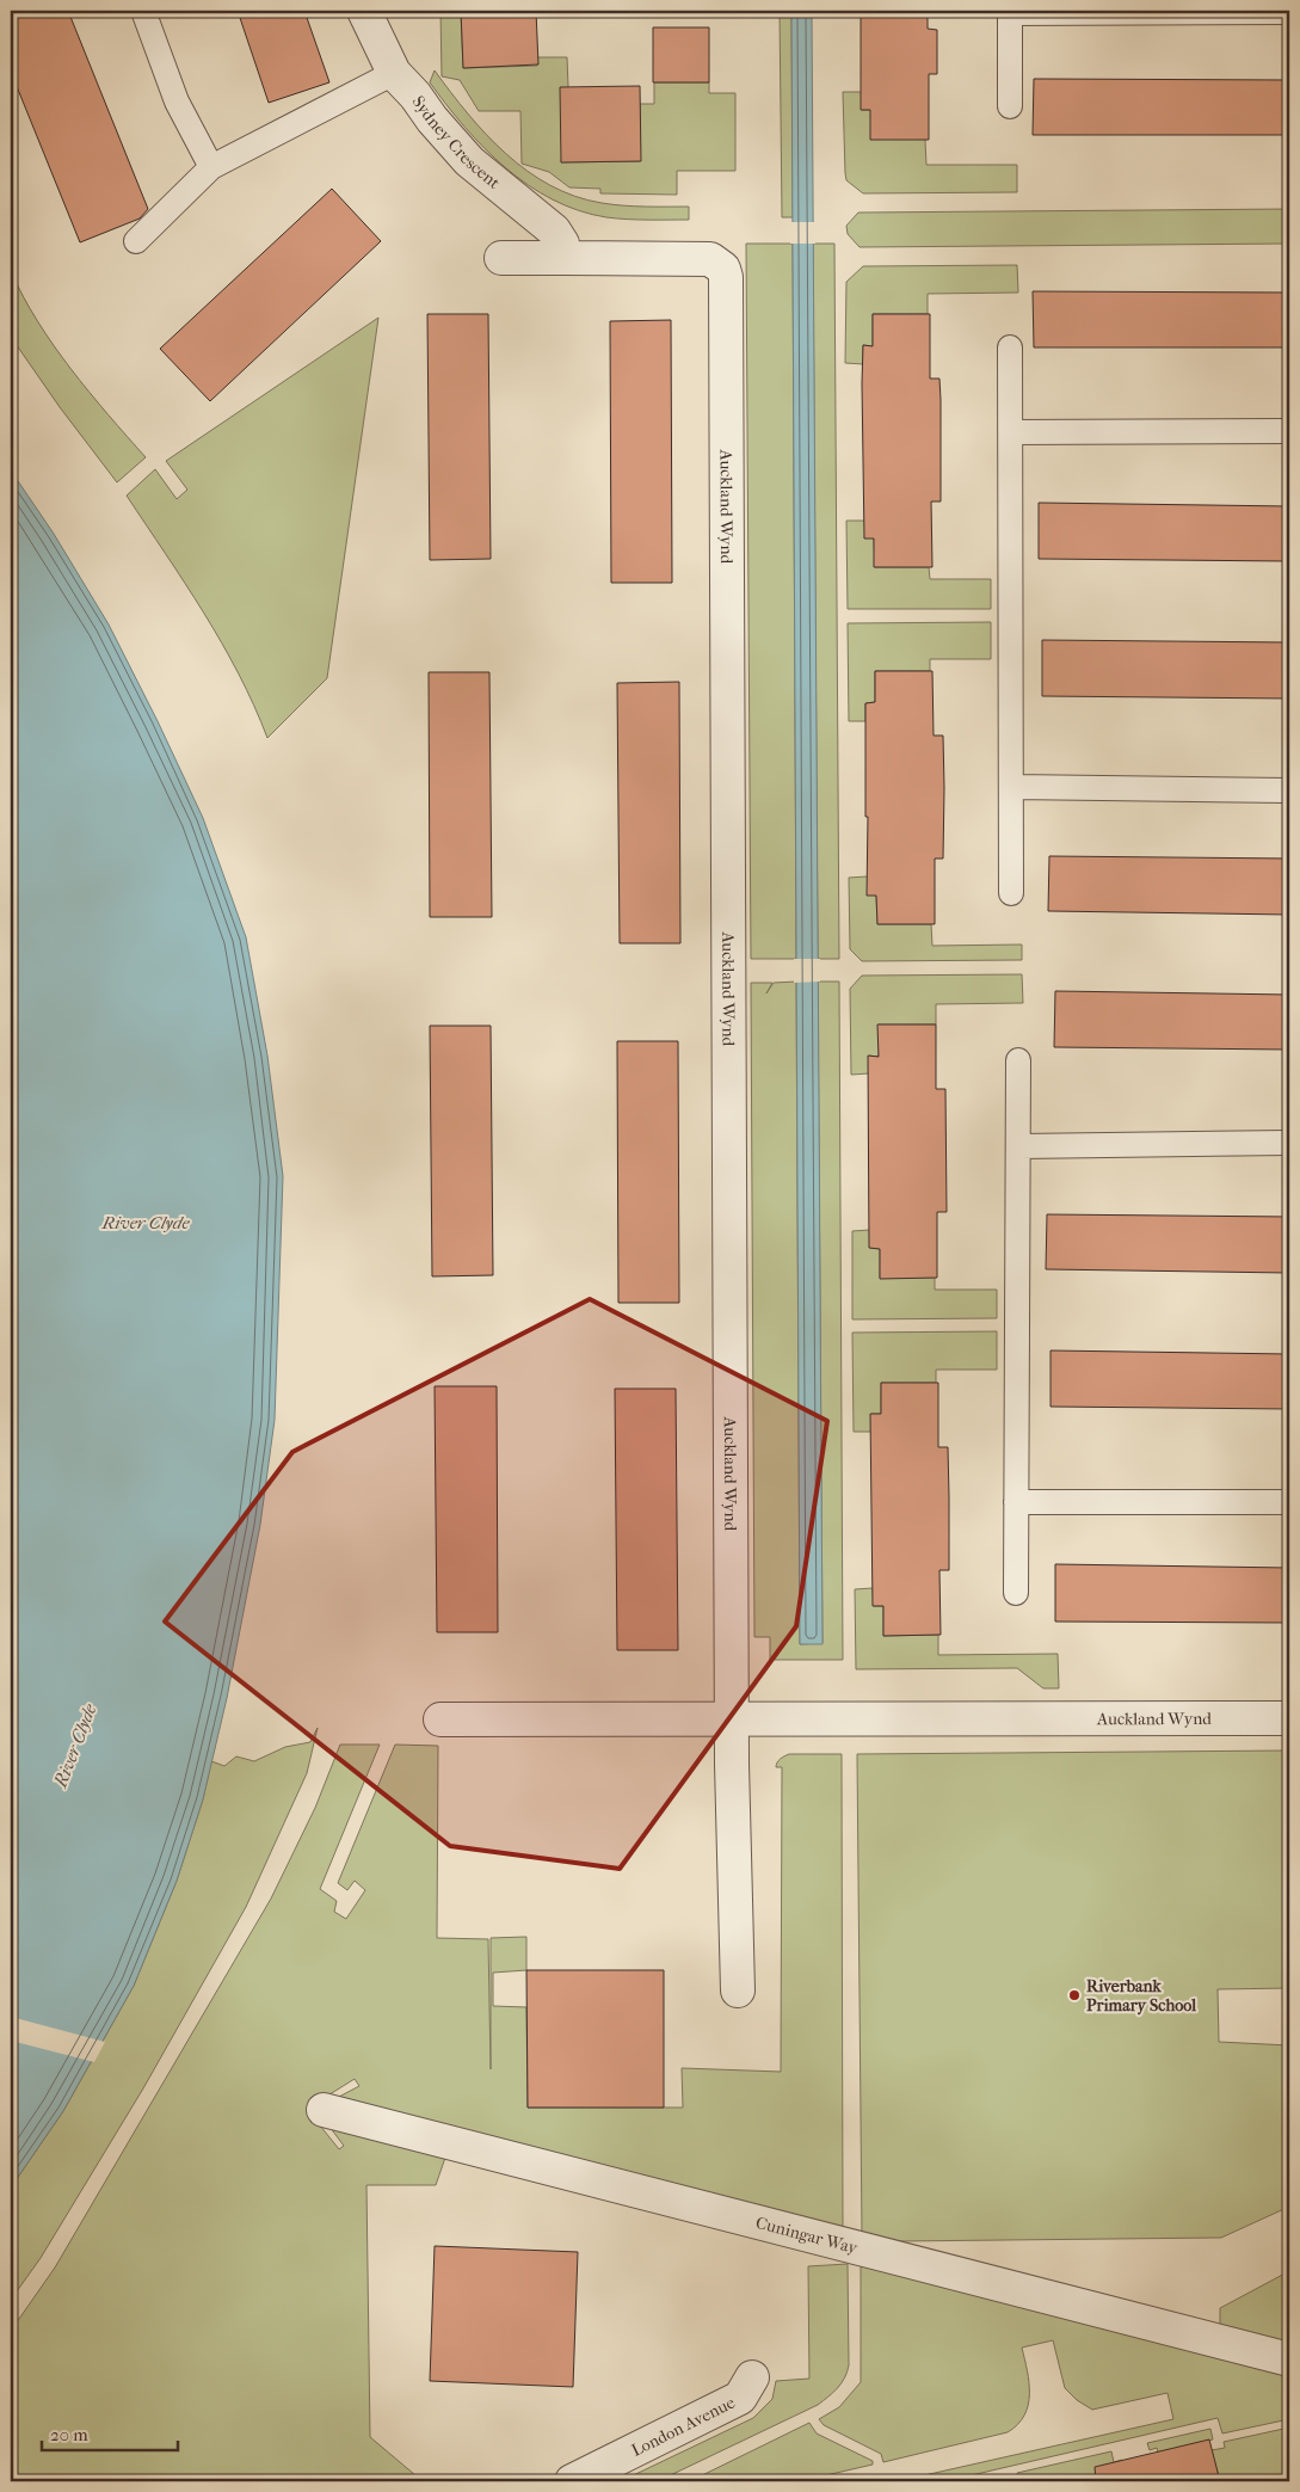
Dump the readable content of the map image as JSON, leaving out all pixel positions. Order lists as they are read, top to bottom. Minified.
{"streets":{"street":["Sydney Crescent","Auckland Wynd","Cuningar Way","London Avenue"]},"crossings":[["Sydney Crescent","Auckland Wynd"]],"water":["River Clyde"],"places":["Riverbank Primary School"],"scale_bar":"20 m"}
